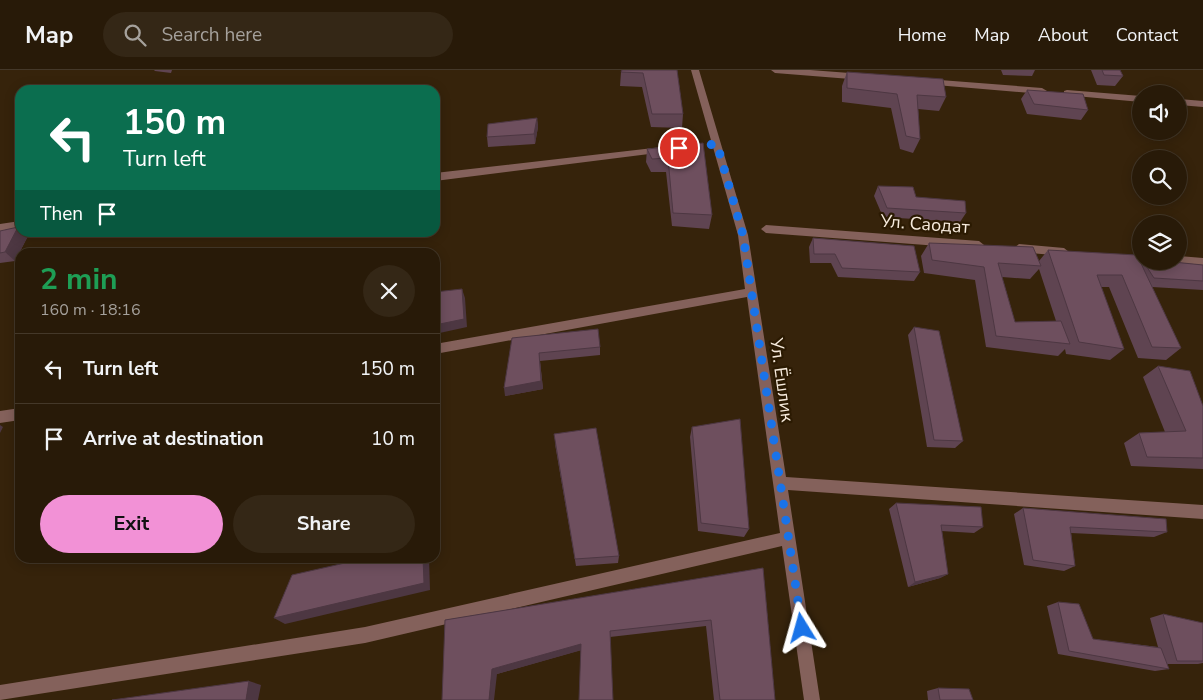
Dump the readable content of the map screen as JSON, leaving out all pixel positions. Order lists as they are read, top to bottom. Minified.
{"streets":{"street":["Ул. Саодат","Ул. Ёшлик"]},"page":{"header":"Map","search":"Search here","nav":["Home","Map","About","Contact"],"turn":["150 m","Turn left"],"then":"Then","heading":["2 min","160 m · 18:16"],"list":[{"name":"Turn left","value":"150 m"},{"name":"Arrive at destination","value":"10 m"}],"buttons":["Exit","Share"]}}
